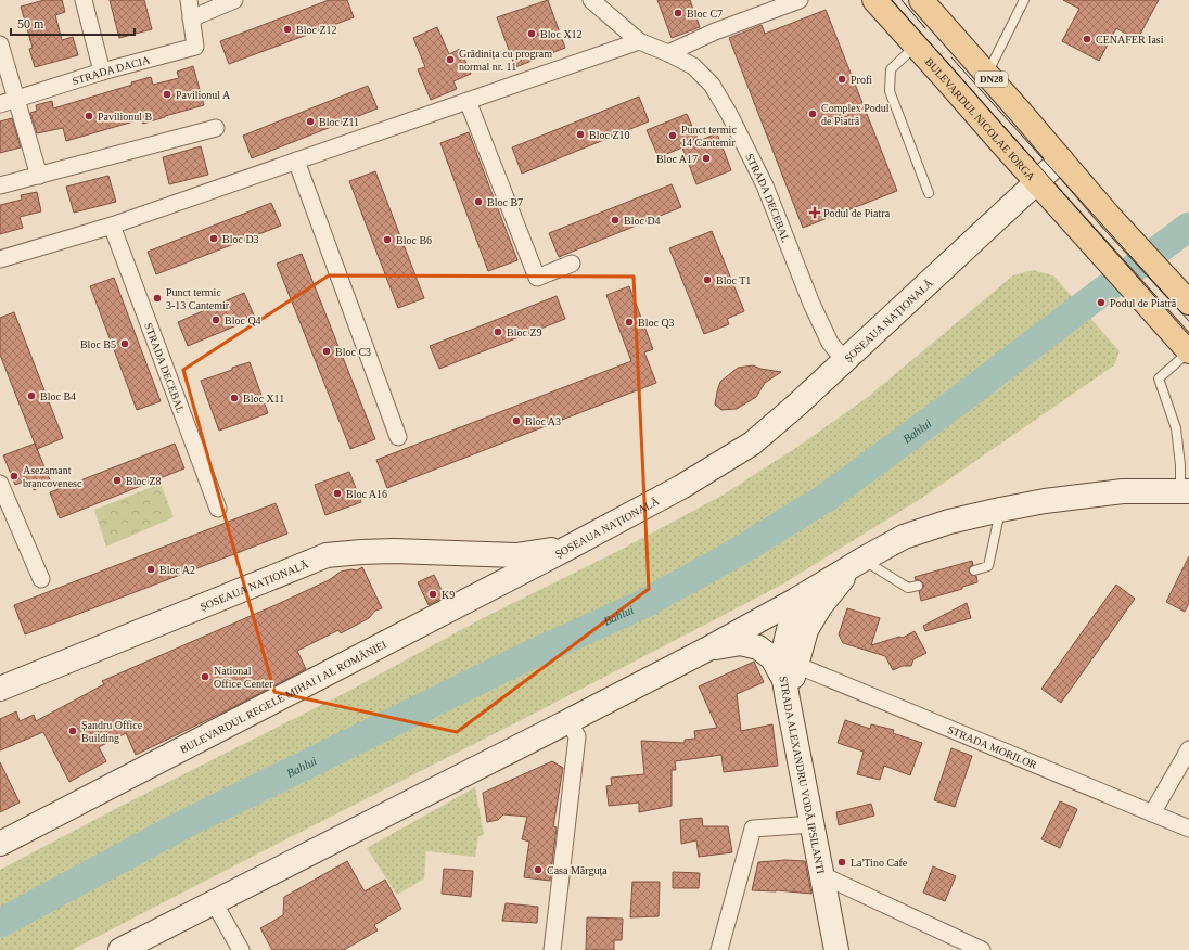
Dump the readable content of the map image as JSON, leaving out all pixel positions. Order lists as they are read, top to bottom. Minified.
{"streets":{"main road":["DN28","BULEVARDUL NICOLAE IORGA","ȘOSEAUA NAȚIONALĂ","BULEVARDUL REGELE MIHAI I AL ROMÂNIEI","STRADA ALEXANDRU VODĂ IPSILANTI"],"street":["STRADA DACIA","STRADA DECEBAL","STRADA MORILOR"]},"crossings":[["DN28","ȘOSEAUA NAȚIONALĂ"],["BULEVARDUL NICOLAE IORGA","ȘOSEAUA NAȚIONALĂ"],["STRADA DECEBAL","ȘOSEAUA NAȚIONALĂ"],["ȘOSEAUA NAȚIONALĂ","BULEVARDUL REGELE MIHAI I AL ROMÂNIEI"],["STRADA MORILOR","STRADA ALEXANDRU VODĂ IPSILANTI"]],"water":["Bahlui"],"places":{"other":["Bloc C7","Bloc Z12","Bloc X12","CENAFER Iasi","Grădinița cu program normal nr. 11","Profi","Pavilionul A","Complex Podul de Piatră","Pavilionul B","Bloc Z11","Bloc Z10","Punct termic 14 Cantemir","Bloc A17","Bloc B7","Bloc D4","Bloc D3","Bloc B6","Bloc T1","Punct termic 3-13 Cantemir","Podul de Piatră","Bloc Q4","Bloc Q3","Bloc Z9","Bloc B5","Bloc C3","Bloc B4","Bloc X11","Bloc A3","Asezamant brancovenesc","Bloc Z8","Bloc A16","Bloc A2","K9","National Office Center","Șandru Office Building","La'Tino Cafe","Casa Mărguța"],"health":["Podul de Piatra"]},"scale_bar":"50 m"}
